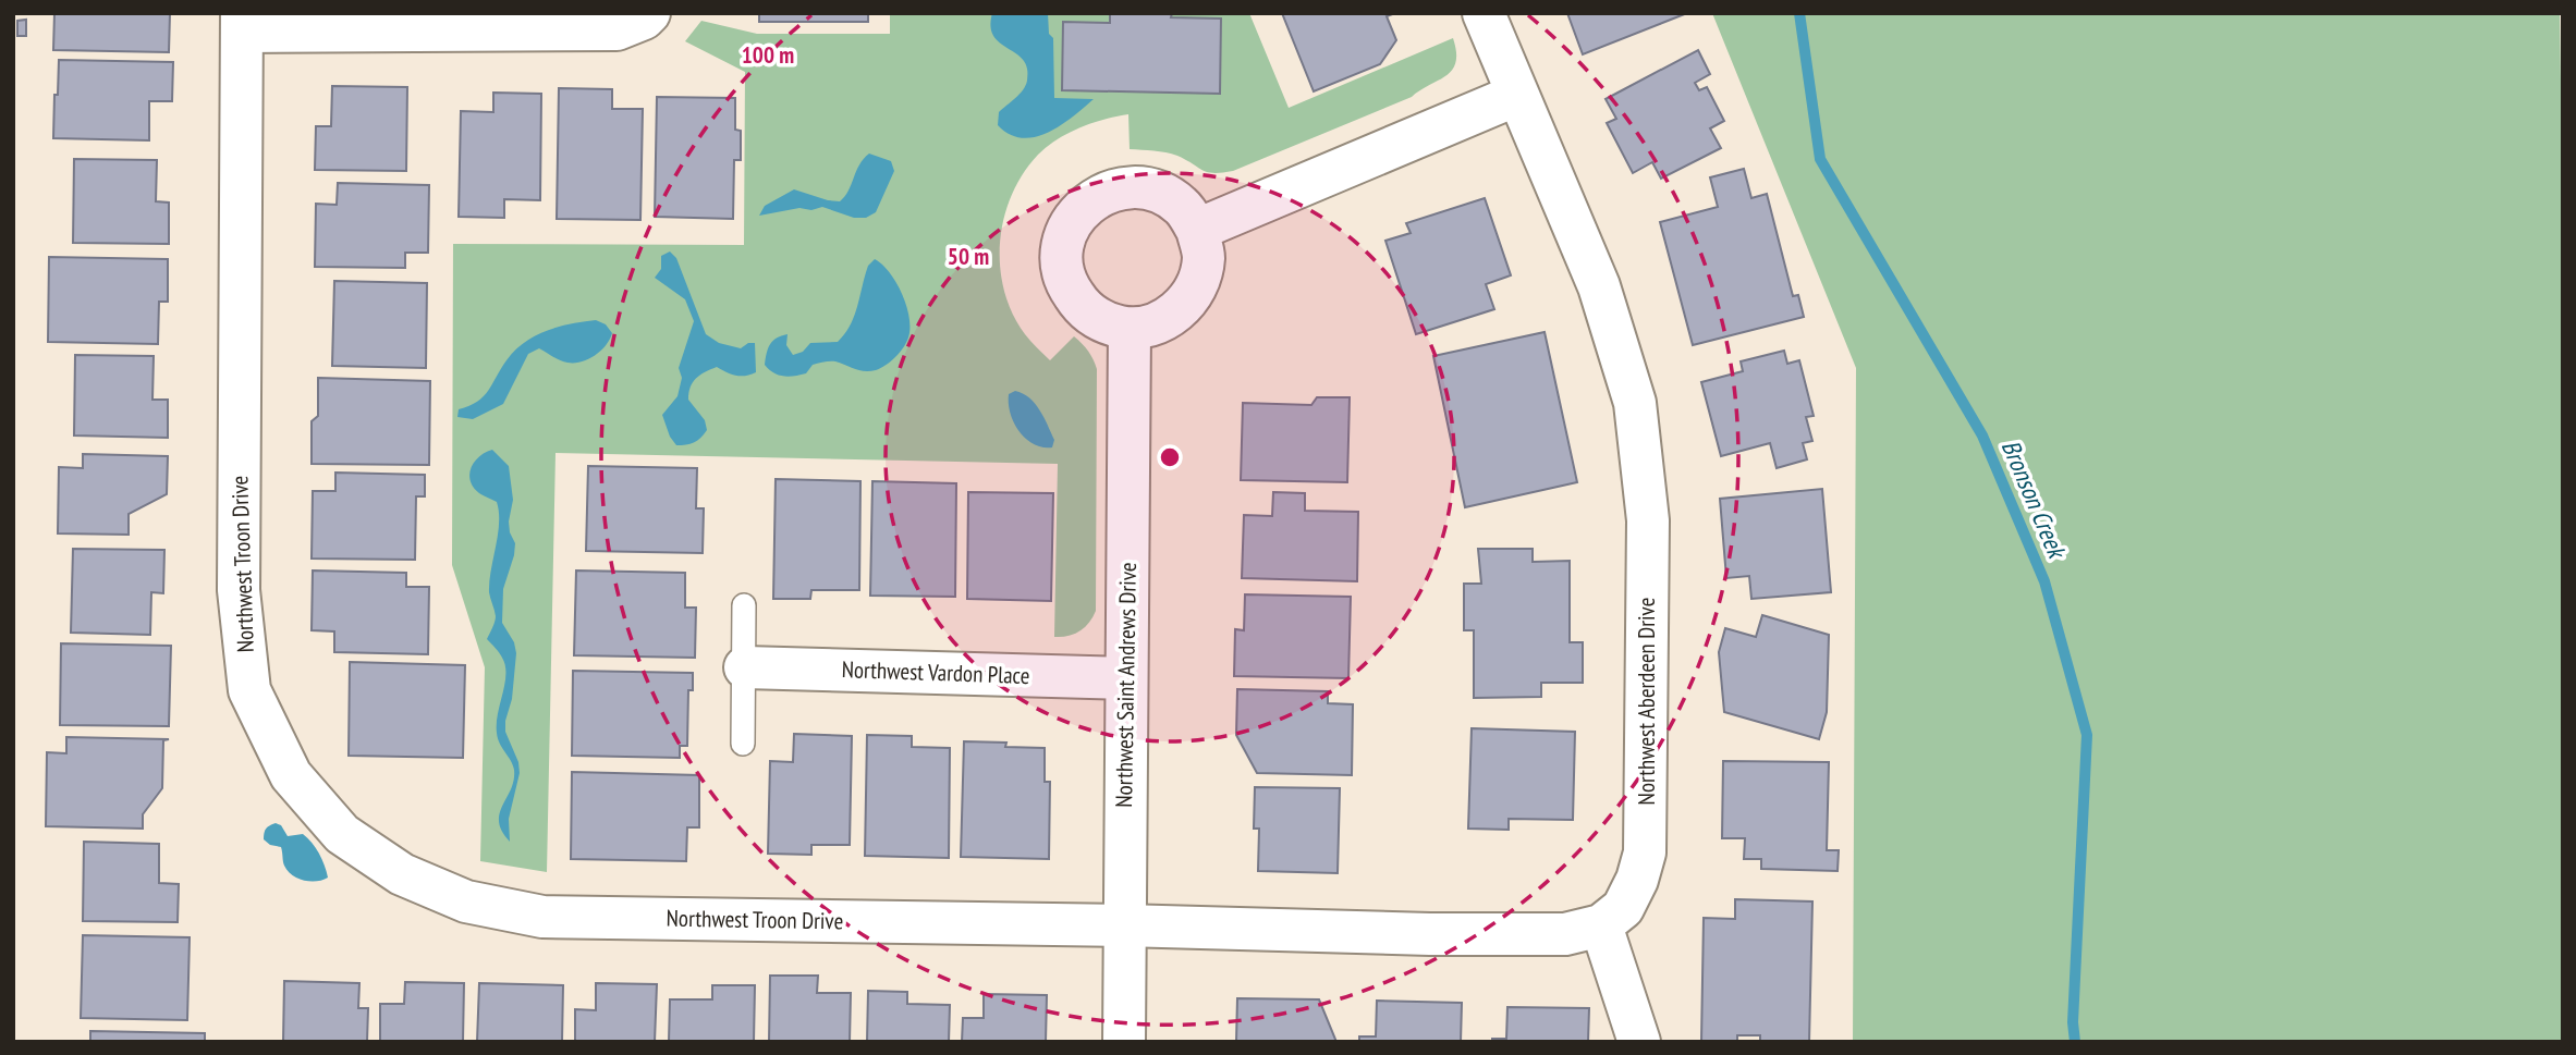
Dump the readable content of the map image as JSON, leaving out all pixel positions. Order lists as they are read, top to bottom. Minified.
{"streets":{"street":["Northwest Troon Drive","Northwest Vardon Place","Northwest Saint Andrews Drive","Northwest Aberdeen Drive"]},"crossings":[["Northwest Troon Drive","Northwest Saint Andrews Drive"],["Northwest Vardon Place","Northwest Saint Andrews Drive"]],"water":["Bronson Creek"],"rings":["100 m","50 m"]}
